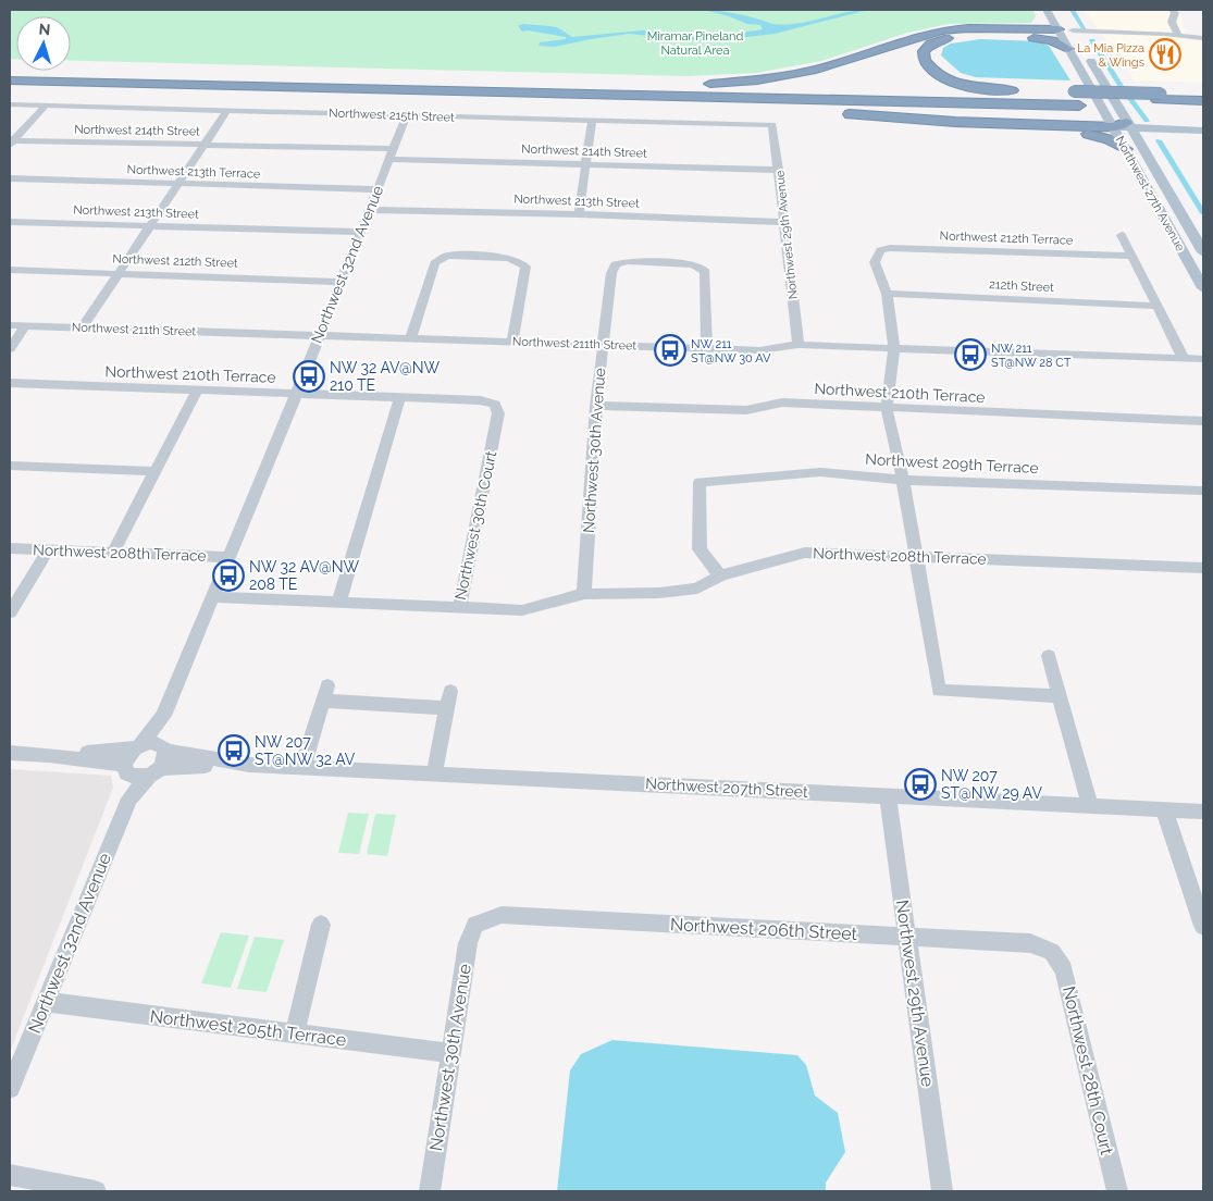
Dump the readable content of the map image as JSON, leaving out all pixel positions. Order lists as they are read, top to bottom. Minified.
{"streets":{"main road":["Northwest 27th Avenue"],"street":["Northwest 215th Street","Northwest 214th Street","Northwest 213th Terrace","Northwest 213th Street","Northwest 29th Avenue","Northwest 212th Terrace","Northwest 212th Street","Northwest 32nd Avenue","212th Street","Northwest 211th Street","Northwest 210th Terrace","Northwest 30th Avenue","Northwest 209th Terrace","Northwest 30th Court","Northwest 208th Terrace","Northwest 207th Street","Northwest 206th Street","Northwest 205th Terrace","Northwest 28th Court"]},"crossings":[["Northwest 215th Street","Northwest 29th Avenue"],["Northwest 215th Street","Northwest 32nd Avenue"],["Northwest 214th Street","Northwest 29th Avenue"],["Northwest 214th Street","Northwest 32nd Avenue"],["Northwest 213th Terrace","Northwest 32nd Avenue"],["Northwest 213th Street","Northwest 29th Avenue"],["Northwest 213th Street","Northwest 32nd Avenue"],["Northwest 29th Avenue","Northwest 211th Street"],["Northwest 29th Avenue","Northwest 207th Street"],["Northwest 29th Avenue","Northwest 206th Street"],["Northwest 212th Terrace","212th Street"],["Northwest 212th Street","Northwest 32nd Avenue"],["Northwest 32nd Avenue","Northwest 211th Street"],["Northwest 32nd Avenue","Northwest 210th Terrace"],["Northwest 32nd Avenue","Northwest 208th Terrace"],["Northwest 32nd Avenue","Northwest 207th Street"],["Northwest 32nd Avenue","Northwest 205th Terrace"],["Northwest 211th Street","Northwest 30th Avenue"],["Northwest 210th Terrace","Northwest 30th Avenue"],["Northwest 210th Terrace","Northwest 30th Court"],["Northwest 30th Avenue","Northwest 208th Terrace"],["Northwest 30th Avenue","Northwest 206th Street"],["Northwest 30th Avenue","Northwest 205th Terrace"],["Northwest 209th Terrace","Northwest 208th Terrace"],["Northwest 30th Court","Northwest 208th Terrace"],["Northwest 206th Street","Northwest 28th Court"]],"parks":["Miramar Pineland Natural Area"],"places":{"restaurant":["La Mia Pizza & Wings"],"bus stop":["NW 211 ST@NW 30 AV","NW 211 ST@NW 28 CT","NW 32 AV@NW 210 TE","NW 32 AV@NW 208 TE","NW 207 ST@NW 32 AV","NW 207 ST@NW 29 AV"]},"north":"top"}
